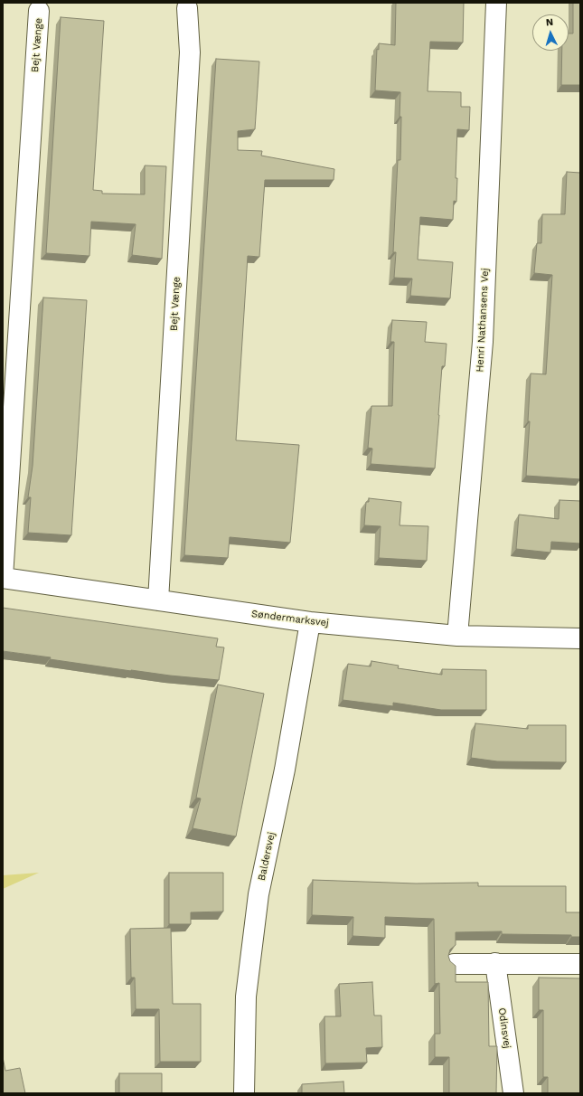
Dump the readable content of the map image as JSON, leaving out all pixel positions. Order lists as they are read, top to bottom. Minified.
{"streets":{"street":["Bejt Vænge","Henri Nathansens Vej","Søndermarksvej","Baldersvej","Odinsvej"]},"crossings":[["Bejt Vænge","Søndermarksvej"],["Henri Nathansens Vej","Søndermarksvej"],["Søndermarksvej","Baldersvej"]],"north":"top"}
